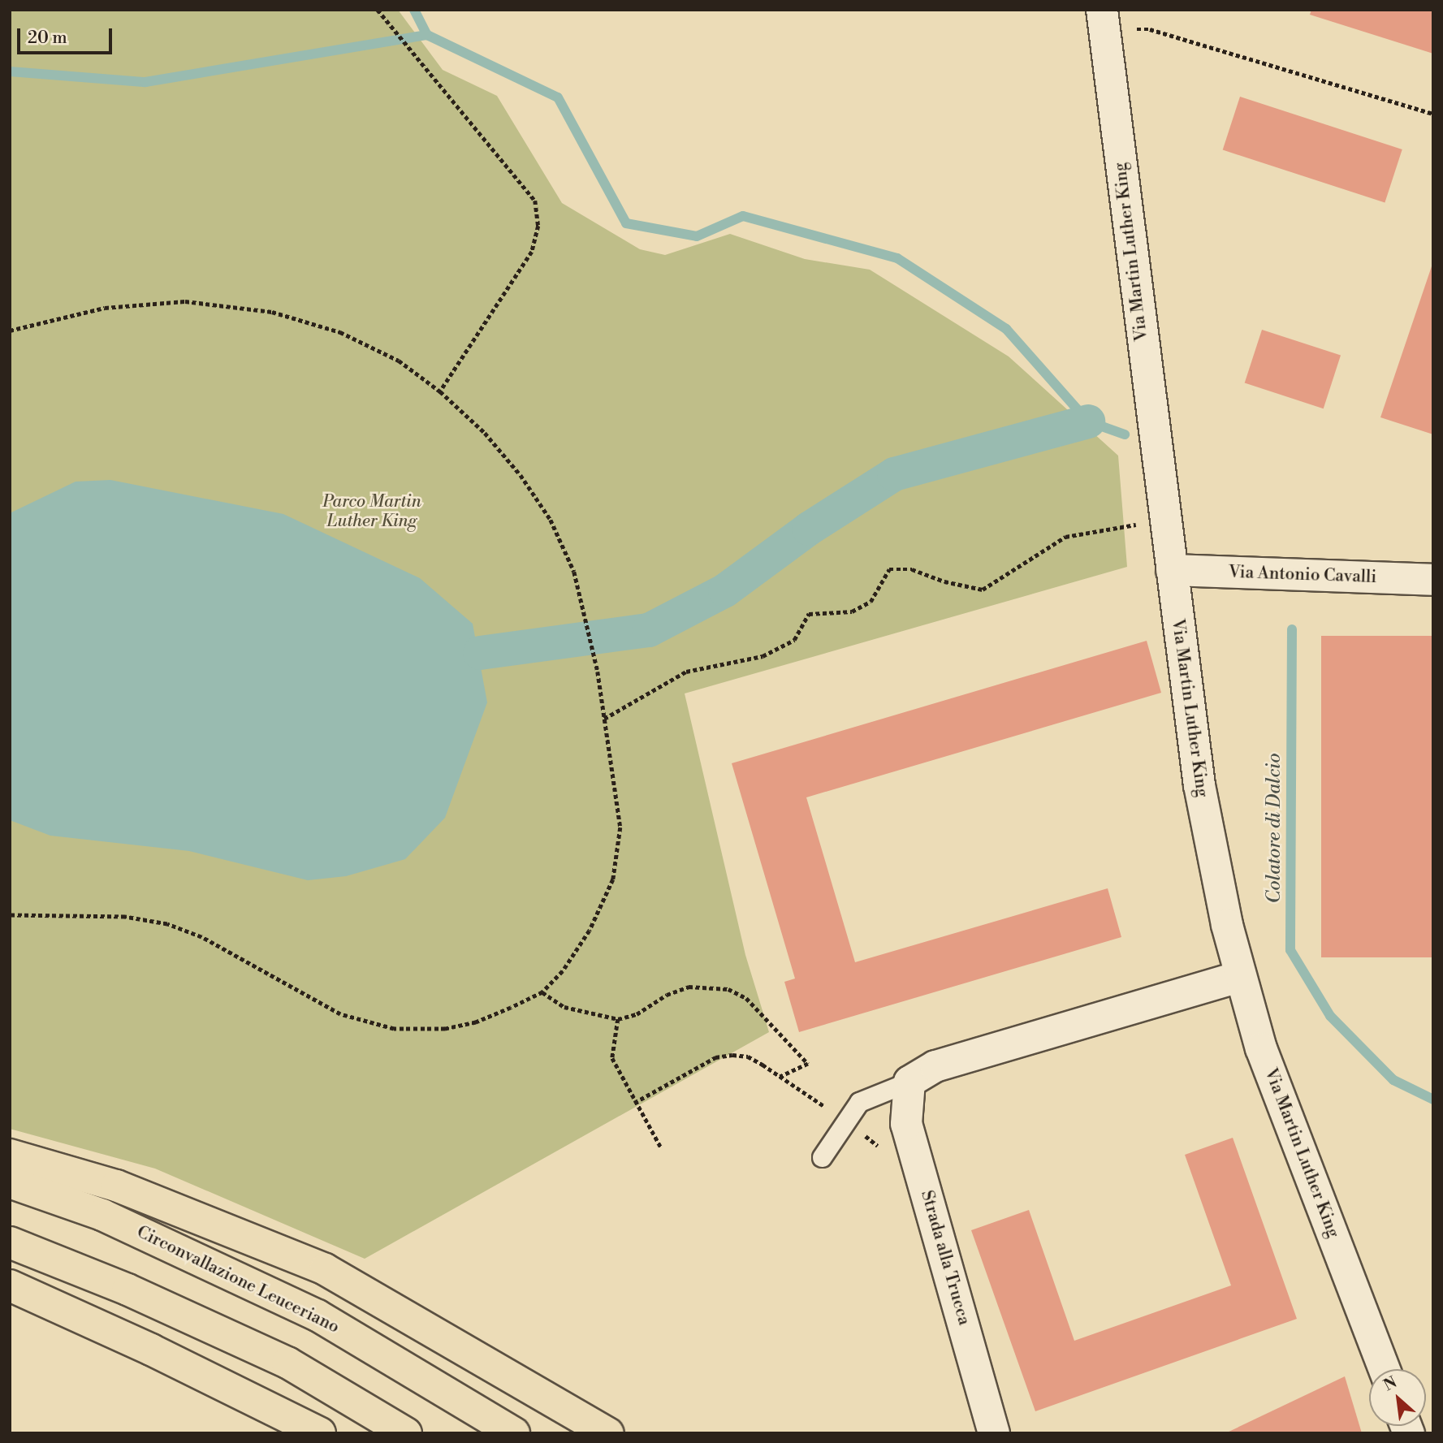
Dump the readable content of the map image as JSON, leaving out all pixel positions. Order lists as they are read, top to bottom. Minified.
{"streets":{"highway":["Circonvallazione Leuceriano"],"street":["Via Martin Luther King","Via Antonio Cavalli","Strada alla Trucca"]},"crossings":[["Via Martin Luther King","Via Antonio Cavalli"]],"water":["Colatore di Dalcio"],"parks":["Parco Martin Luther King"],"scale_bar":"20 m","north":"top left"}
